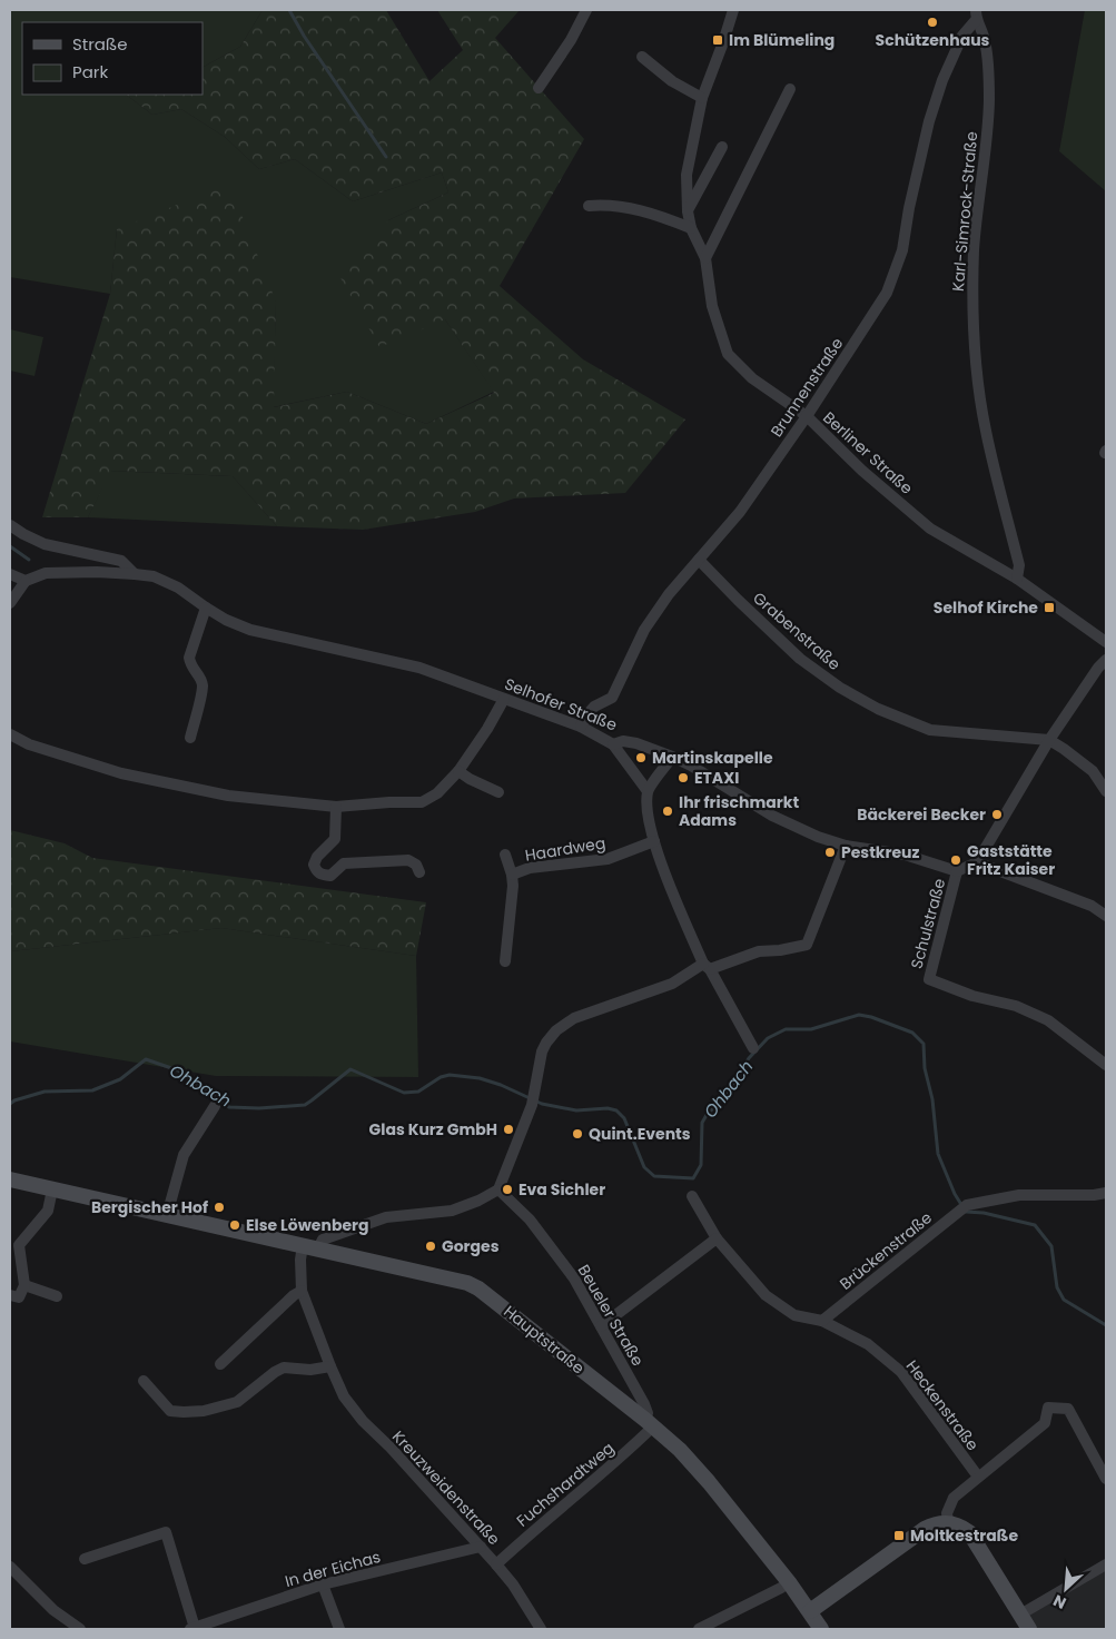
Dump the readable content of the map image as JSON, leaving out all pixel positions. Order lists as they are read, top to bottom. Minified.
{"streets":{"main road":["Hauptstraße"],"street":["Karl-Simrock-Straße","Brunnenstraße","Berliner Straße","Grabenstraße","Selhofer Straße","Haardweg","Schulstraße","Brückenstraße","Beueler Straße","Heckenstraße","Fuchshardtweg","Kreuzweidenstraße","In der Eichas"]},"crossings":[["Karl-Simrock-Straße","Brunnenstraße"],["Karl-Simrock-Straße","Berliner Straße"],["Brunnenstraße","Berliner Straße"],["Brunnenstraße","Grabenstraße"],["Brunnenstraße","Selhofer Straße"],["Selhofer Straße","Schulstraße"],["Brückenstraße","Heckenstraße"],["Beueler Straße","Hauptstraße"],["Beueler Straße","Fuchshardtweg"],["Hauptstraße","Fuchshardtweg"],["Hauptstraße","Kreuzweidenstraße"],["Fuchshardtweg","Kreuzweidenstraße"],["Kreuzweidenstraße","In der Eichas"]],"water":["Ohbach"],"places":{"other":["Schützenhaus","Martinskapelle","ETAXI","Ihr frischmarkt Adams","Bäckerei Becker","Pestkreuz","Gaststätte Fritz Kaiser","Glas Kurz GmbH","Quint.Events","Eva Sichler","Bergischer Hof","Else Löwenberg","Gorges"],"transit":["Im Blümeling","Selhof Kirche","Moltkestraße"]},"legend":["Straße","Park"],"north":"bottom left"}
